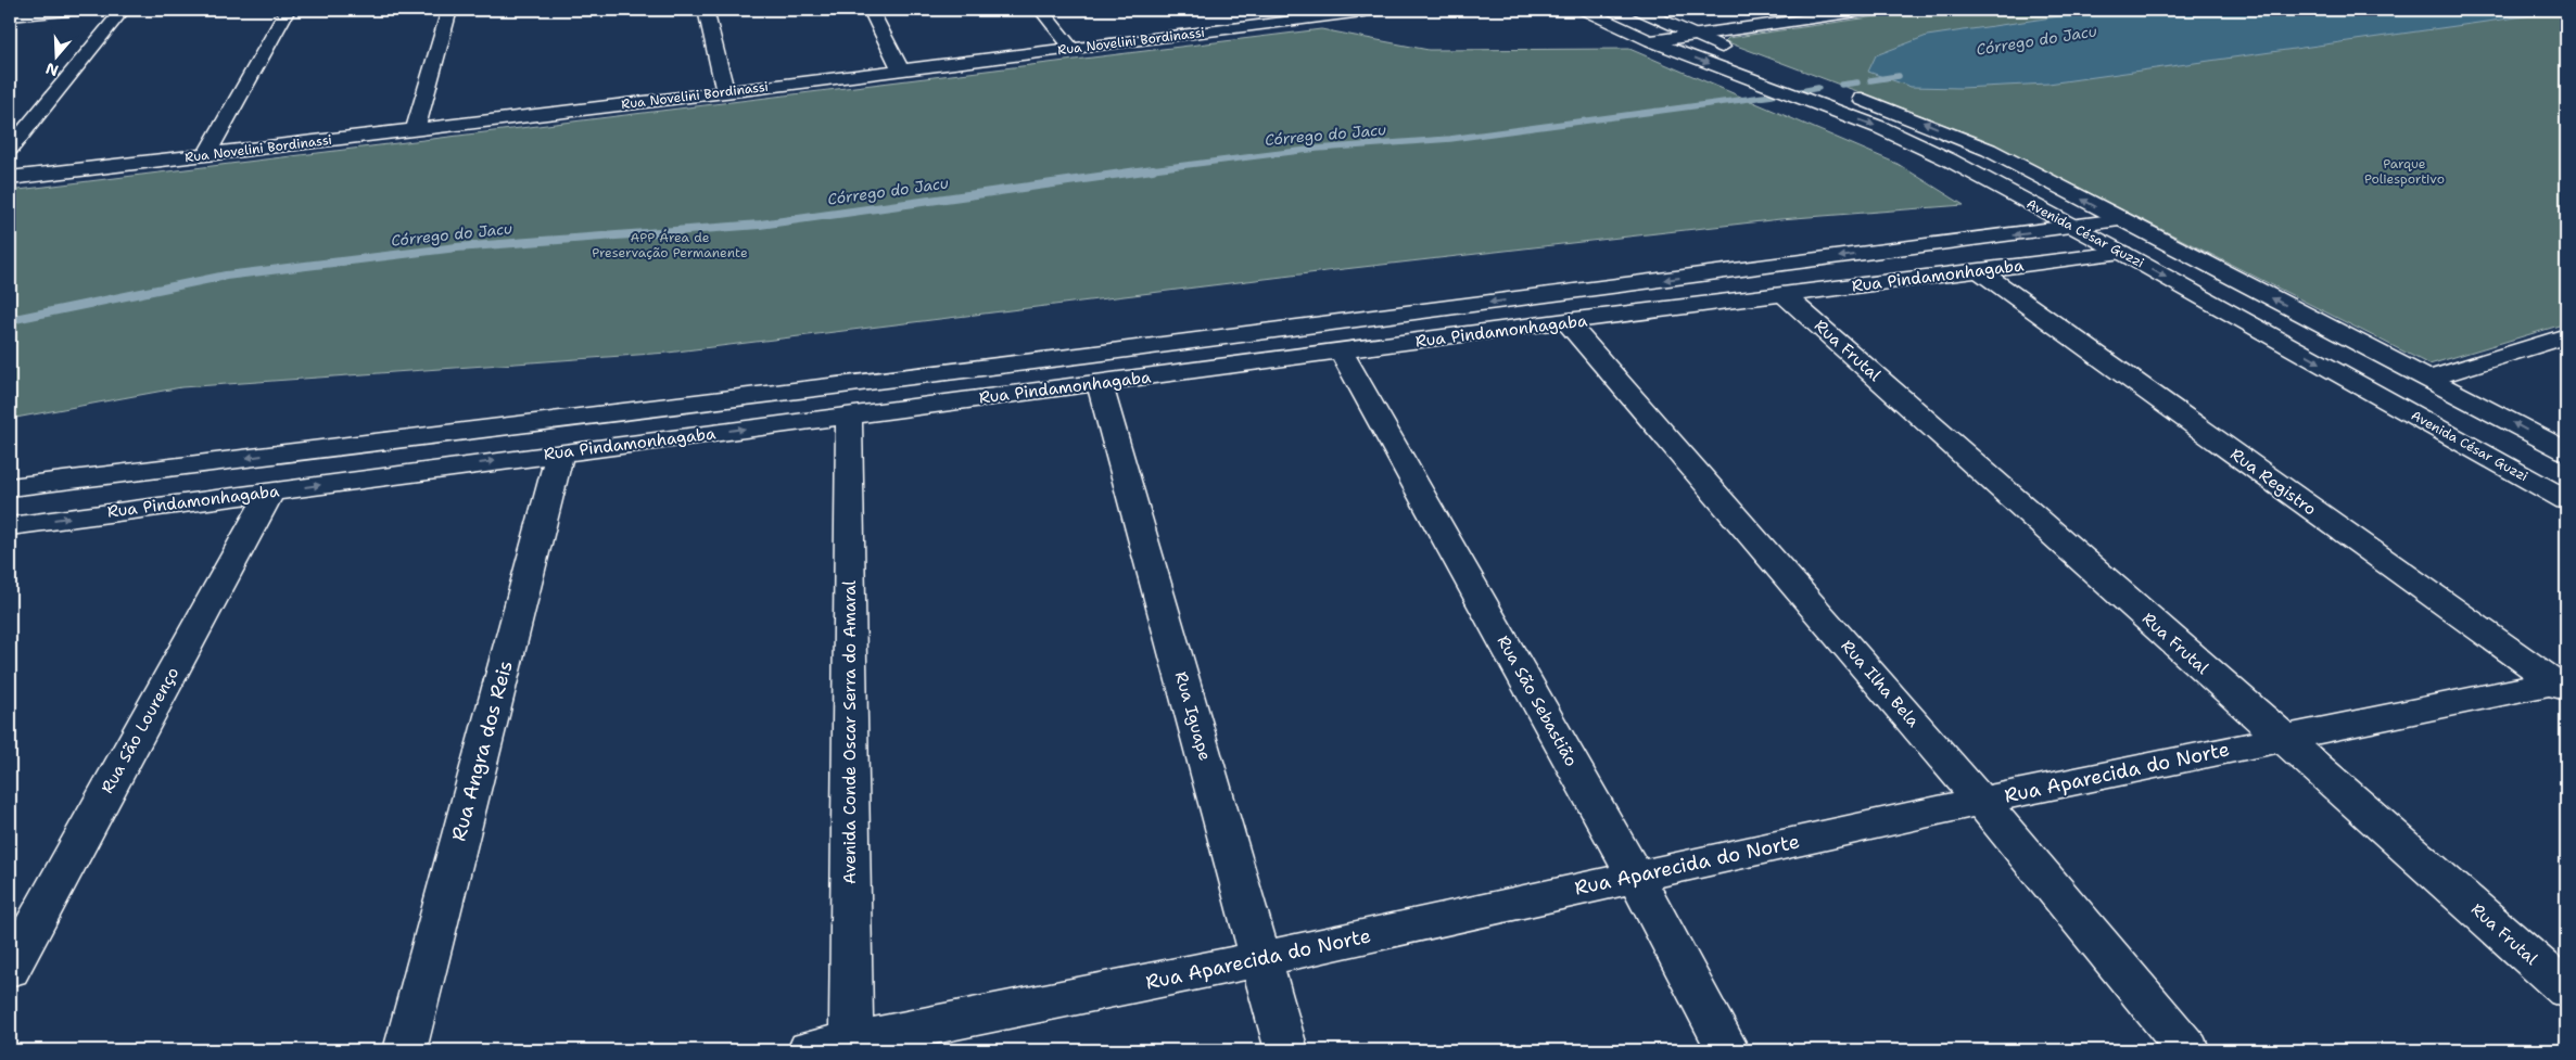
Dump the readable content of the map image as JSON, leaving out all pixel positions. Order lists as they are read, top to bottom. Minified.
{"streets":{"street":["Rua Novelini Bordinassi","Avenida César Guzzi","Rua Pindamonhagaba","Rua Frutal","Rua Registro","Rua Ilha Bela","Rua São Sebastião","Rua Iguape","Rua São Lourenço","Avenida Conde Oscar Serra do Amaral","Rua Angra dos Reis","Rua Aparecida do Norte"]},"crossings":[["Avenida César Guzzi","Rua Pindamonhagaba"],["Rua Pindamonhagaba","Rua Frutal"],["Rua Pindamonhagaba","Rua Registro"],["Rua Pindamonhagaba","Rua Ilha Bela"],["Rua Pindamonhagaba","Rua São Sebastião"],["Rua Pindamonhagaba","Rua Iguape"],["Rua Pindamonhagaba","Rua São Lourenço"],["Rua Pindamonhagaba","Avenida Conde Oscar Serra do Amaral"],["Rua Pindamonhagaba","Rua Angra dos Reis"],["Rua Frutal","Rua Aparecida do Norte"],["Rua Registro","Rua Aparecida do Norte"],["Rua Ilha Bela","Rua Aparecida do Norte"],["Rua São Sebastião","Rua Aparecida do Norte"],["Rua Iguape","Rua Aparecida do Norte"],["Avenida Conde Oscar Serra do Amaral","Rua Aparecida do Norte"]],"water":["Córrego do Jacu"],"parks":["Parque Poliesportivo","APP Área de Preservação Permanente"],"north":"bottom"}
